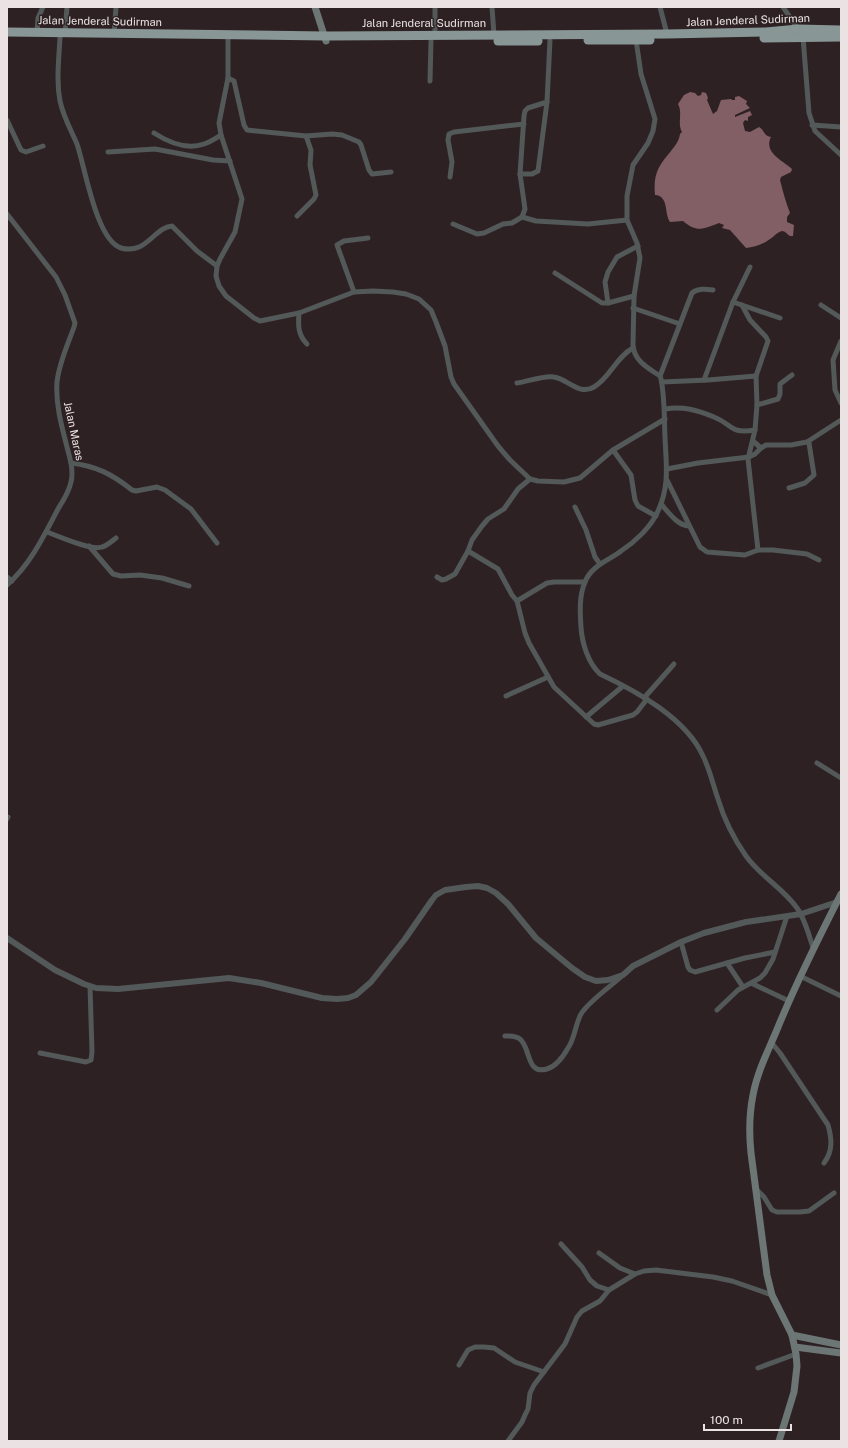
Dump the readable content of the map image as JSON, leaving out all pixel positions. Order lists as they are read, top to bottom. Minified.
{"streets":{"highway":["Jalan Jenderal Sudirman"],"street":["Jalan Maras"]},"scale_bar":"100 m"}
